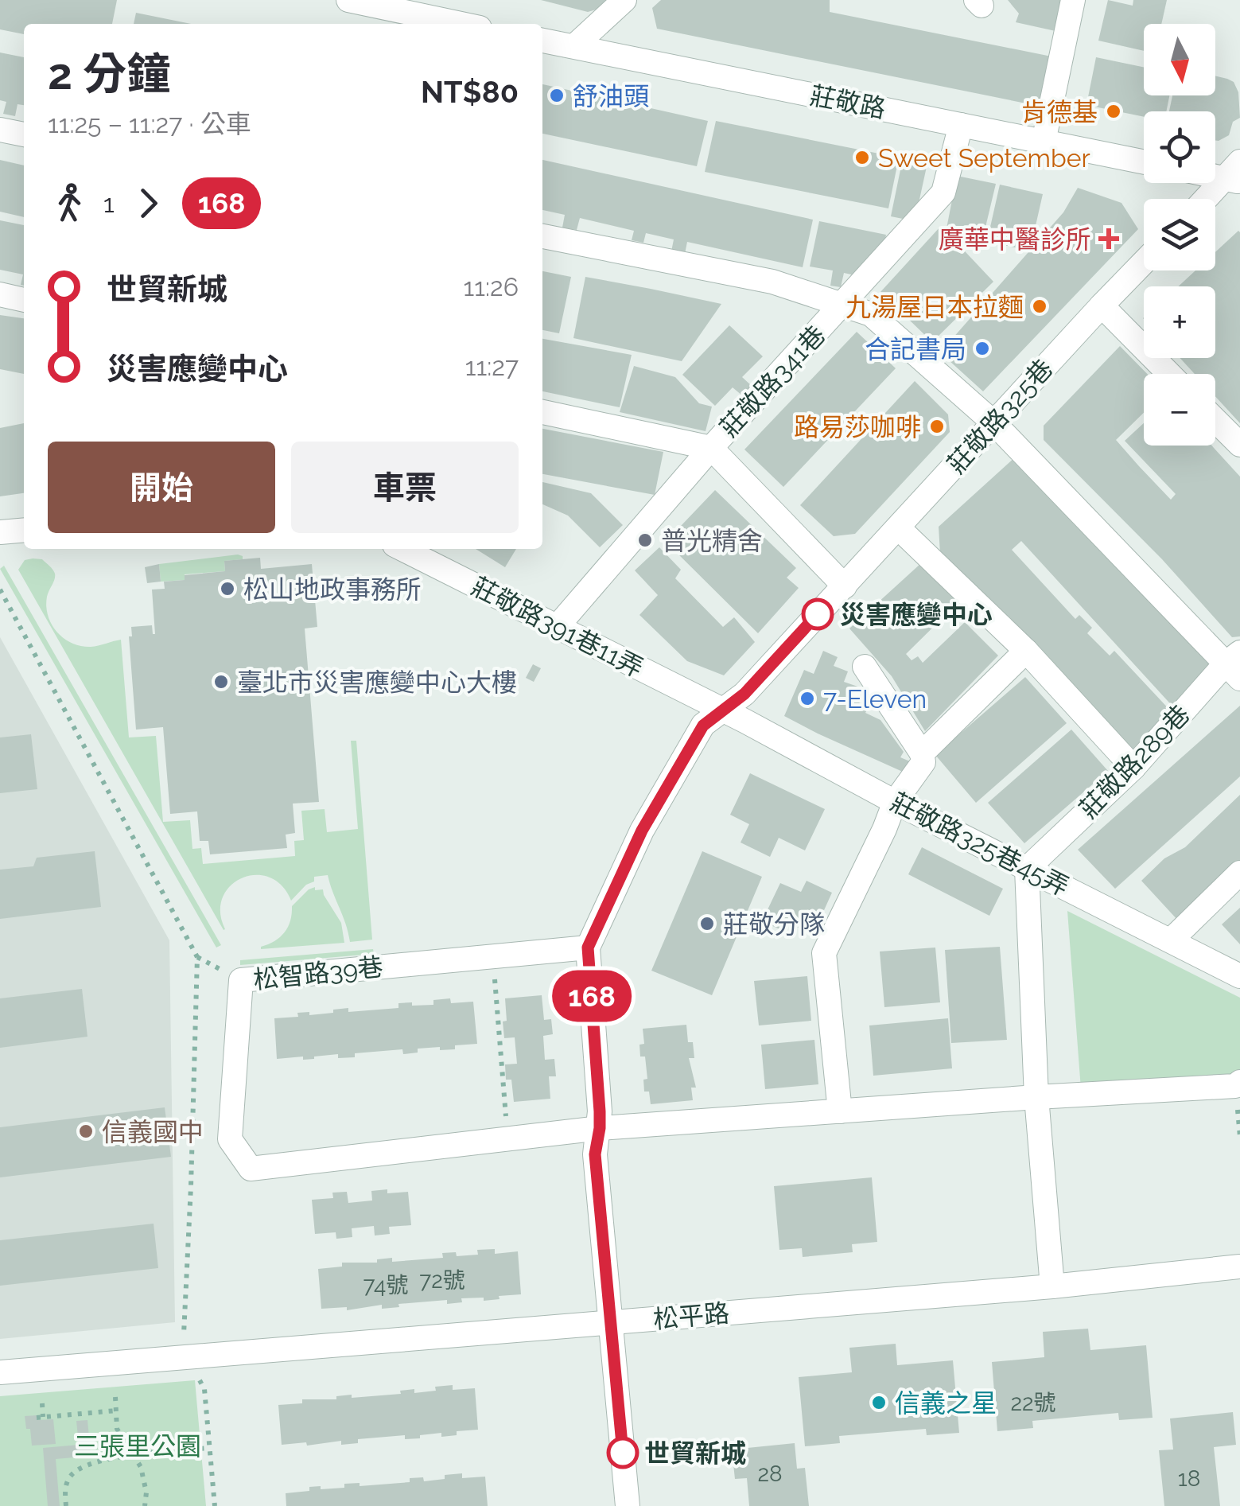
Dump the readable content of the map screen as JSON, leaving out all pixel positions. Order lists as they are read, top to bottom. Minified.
{"streets":{"street":["莊敬路","莊敬路341巷","莊敬路325巷","莊敬路391巷11弄","莊敬路289巷","莊敬路325巷45弄","松智路39巷","松平路"]},"crossings":[["莊敬路","莊敬路341巷"],["莊敬路341巷","莊敬路391巷11弄"],["莊敬路325巷","莊敬路391巷11弄"],["莊敬路325巷","莊敬路325巷45弄"],["莊敬路325巷","松智路39巷"],["莊敬路391巷11弄","莊敬路325巷45弄"],["莊敬路289巷","莊敬路325巷45弄"]],"parks":["三張里公園"],"places":{"other":["舒油頭","肯德基","Sweet September","九湯屋日本拉麵","合記書局","路易莎咖啡","普光精舍","松山地政事務所","災害應變中心","臺北市災害應變中心大樓","7-Eleven","莊敬分隊","信義國中","信義之星","世貿新城"],"health":["廣華中醫診所"]},"lines":["bus line 168"],"house_numbers":["72號","74號","22號","28","18"],"north":"bottom","page":{"on_map":"168","map_buttons":["+","−"],"heading":["2 分鐘","11:25 – 11:27 · 公車","NT$80"],"legs":["1","168"],"list":[{"name":"世貿新城","value":"11:26"},{"name":"災害應變中心","value":"11:27"}],"buttons":["開始","車票"]}}
